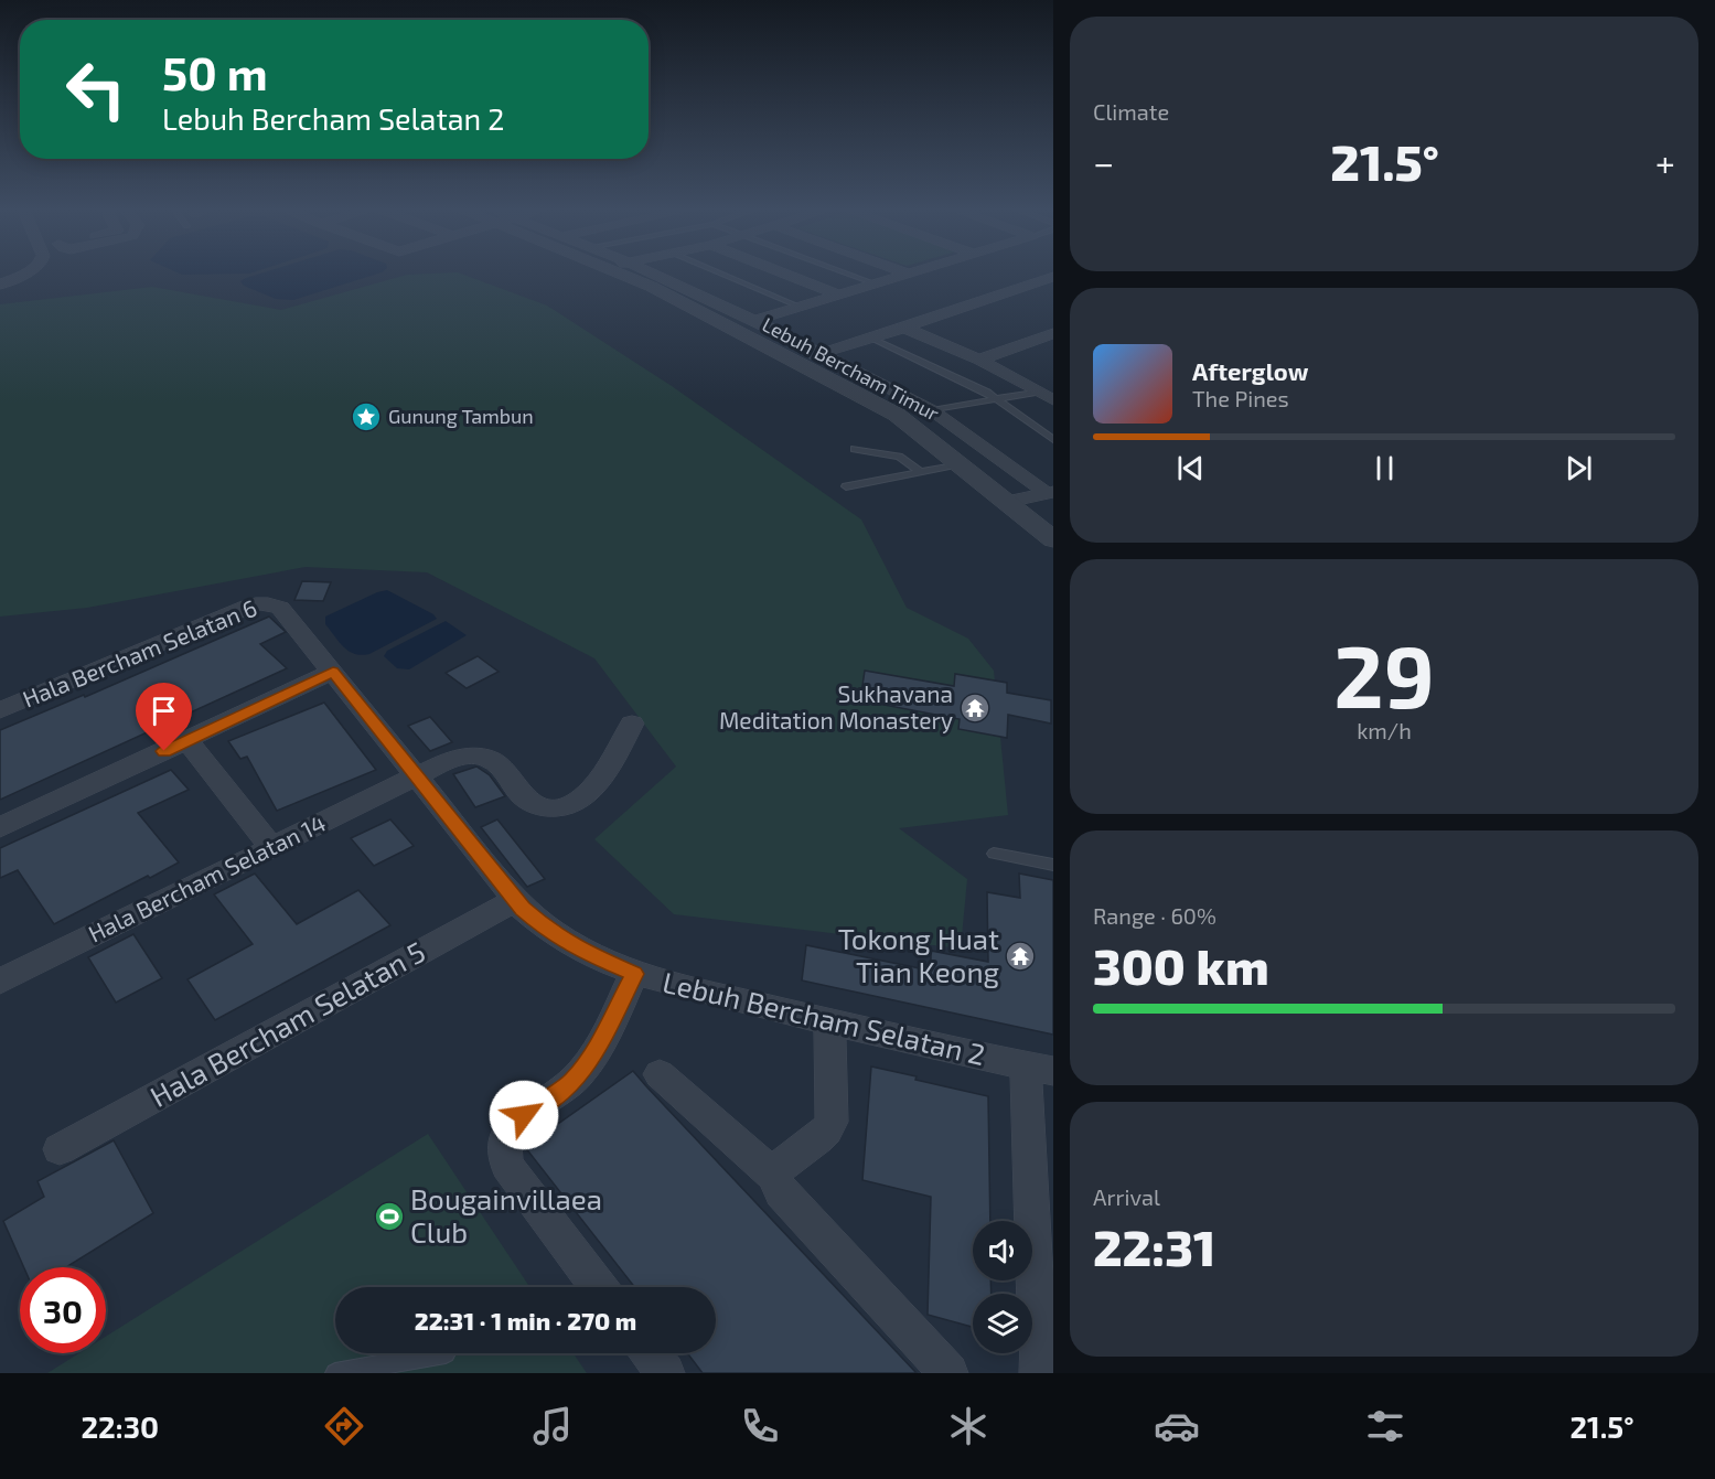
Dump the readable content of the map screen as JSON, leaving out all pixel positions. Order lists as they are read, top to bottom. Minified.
{"streets":{"street":["Lebuh Bercham Timur","Hala Bercham Selatan 6","Hala Bercham Selatan 14","Lebuh Bercham Selatan 2","Hala Bercham Selatan 5"]},"crossings":[["Hala Bercham Selatan 6","Lebuh Bercham Selatan 2"],["Hala Bercham Selatan 14","Lebuh Bercham Selatan 2"],["Lebuh Bercham Selatan 2","Hala Bercham Selatan 5"]],"places":{"place":["Gunung Tambun"],"temple":["Sukhavana Meditation Monastery","Tokong Huat Tian Keong"],"sports":["Bougainvillaea Club"]},"page":{"tile":["Climate",["29","km/h"],["Range · 60%","300 km"],["Arrival","22:31"]],"turn":["50 m","Lebuh Bercham Selatan 2"],"heat":["−","21.5°","+"],"song":["Afterglow","The Pines"],"limit":"30","trip":"22:31 · 1 min · 270 m","tabs":["22:30","21.5°"]}}
